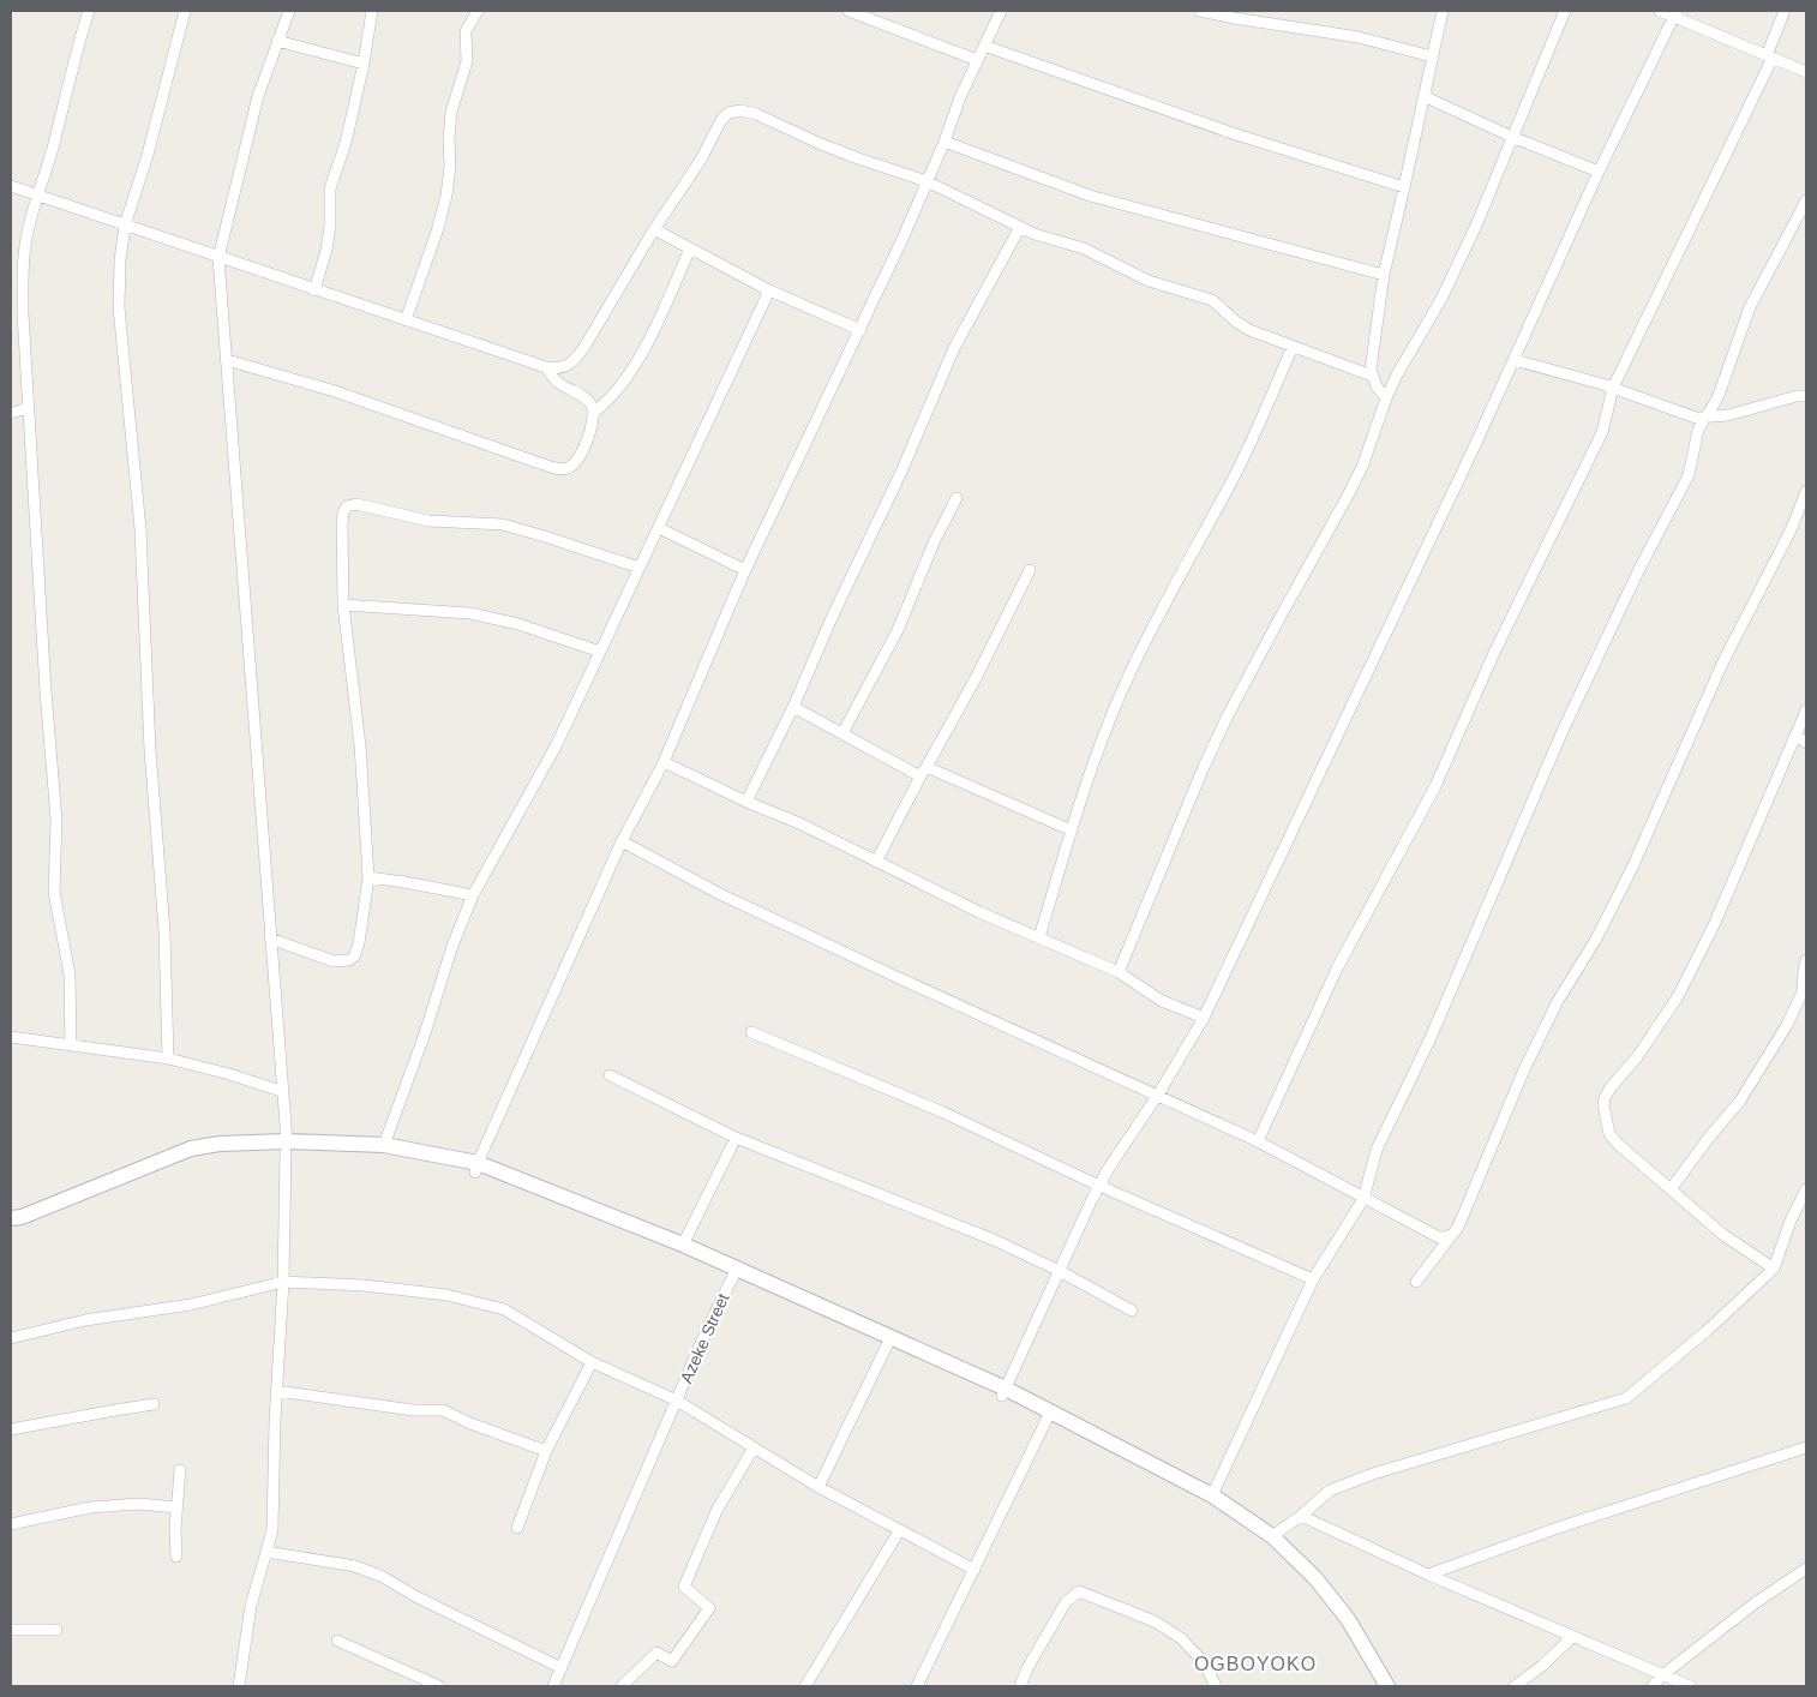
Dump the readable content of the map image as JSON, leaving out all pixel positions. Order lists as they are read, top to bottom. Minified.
{"streets":{"street":["Azeke Street"]},"districts":["OGBOYOKO"]}
